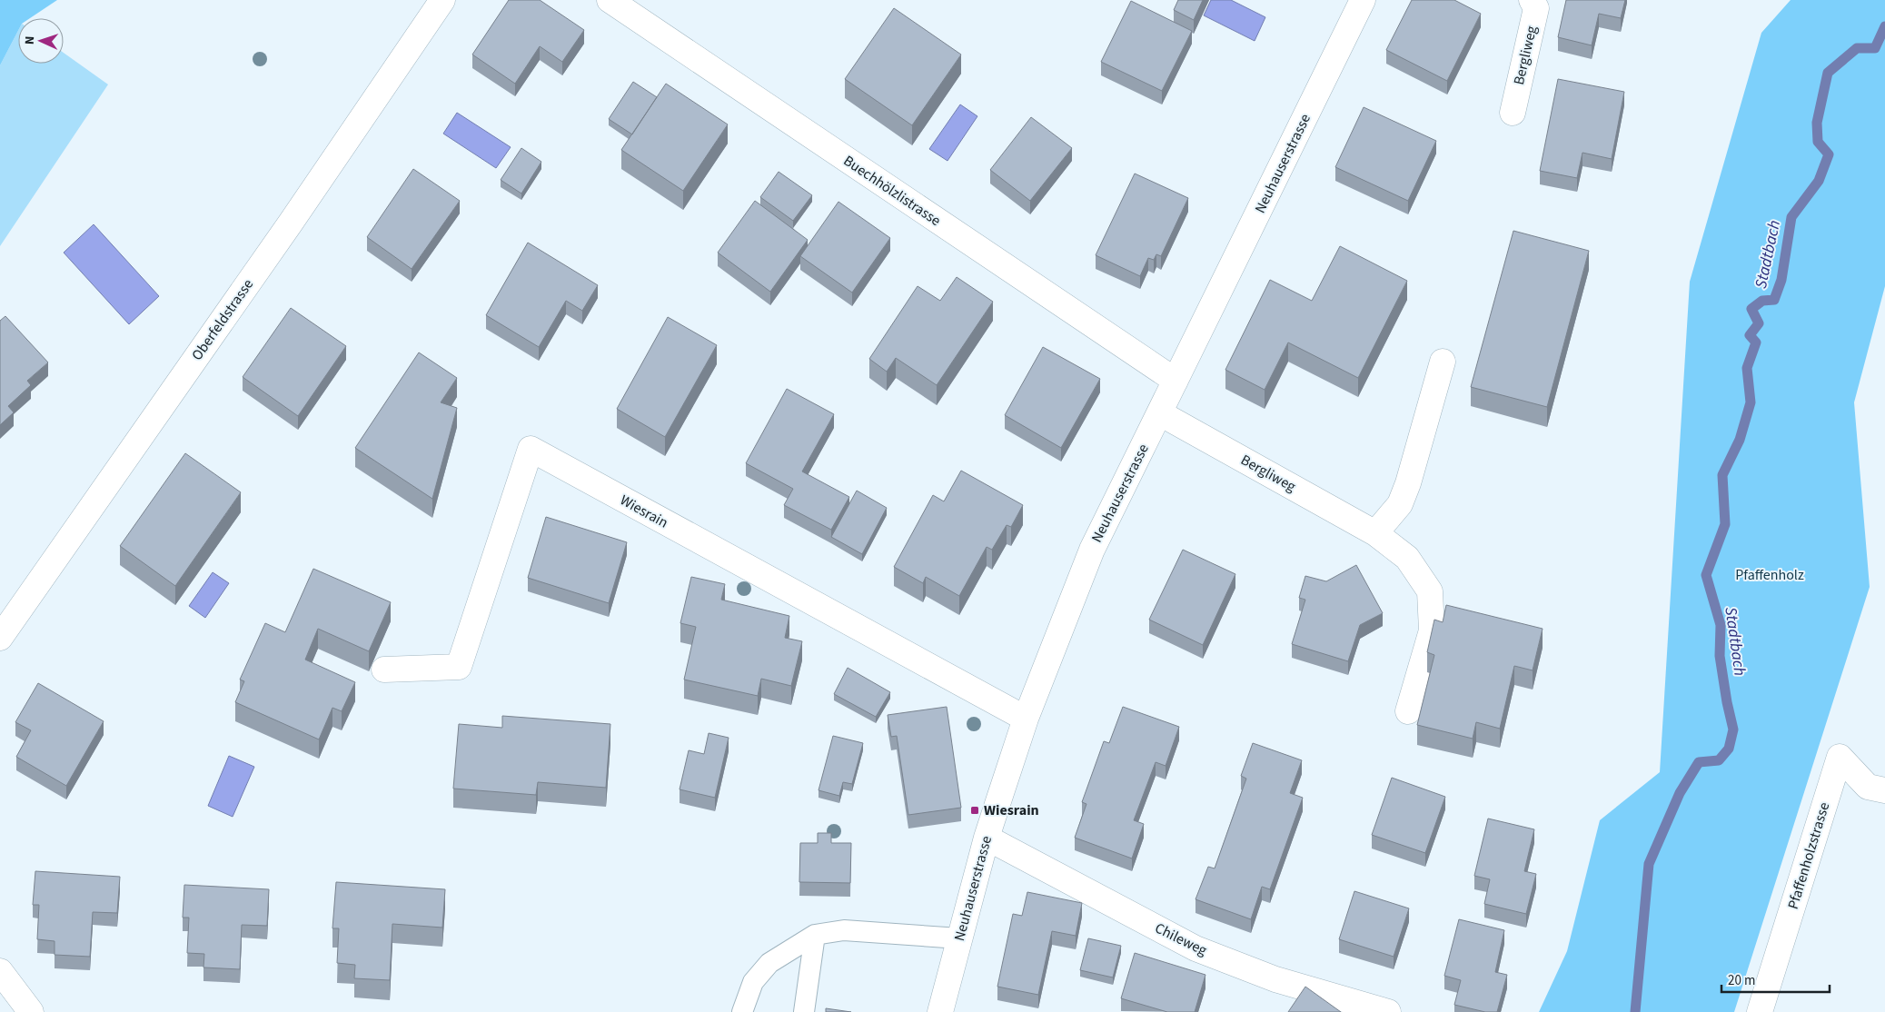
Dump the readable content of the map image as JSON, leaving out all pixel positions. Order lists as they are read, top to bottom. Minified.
{"streets":{"street":["Bergliweg","Neuhauserstrasse","Buechhölzlistrasse","Oberfeldstrasse","Wiesrain","Pfaffenholzstrasse","Chileweg"]},"crossings":[["Bergliweg","Neuhauserstrasse"],["Neuhauserstrasse","Buechhölzlistrasse"],["Neuhauserstrasse","Wiesrain"],["Neuhauserstrasse","Chileweg"]],"water":["Stadtbach"],"parks":["Pfaffenholz"],"places":{"transit":["Wiesrain"]},"scale_bar":"20 m","north":"left"}
